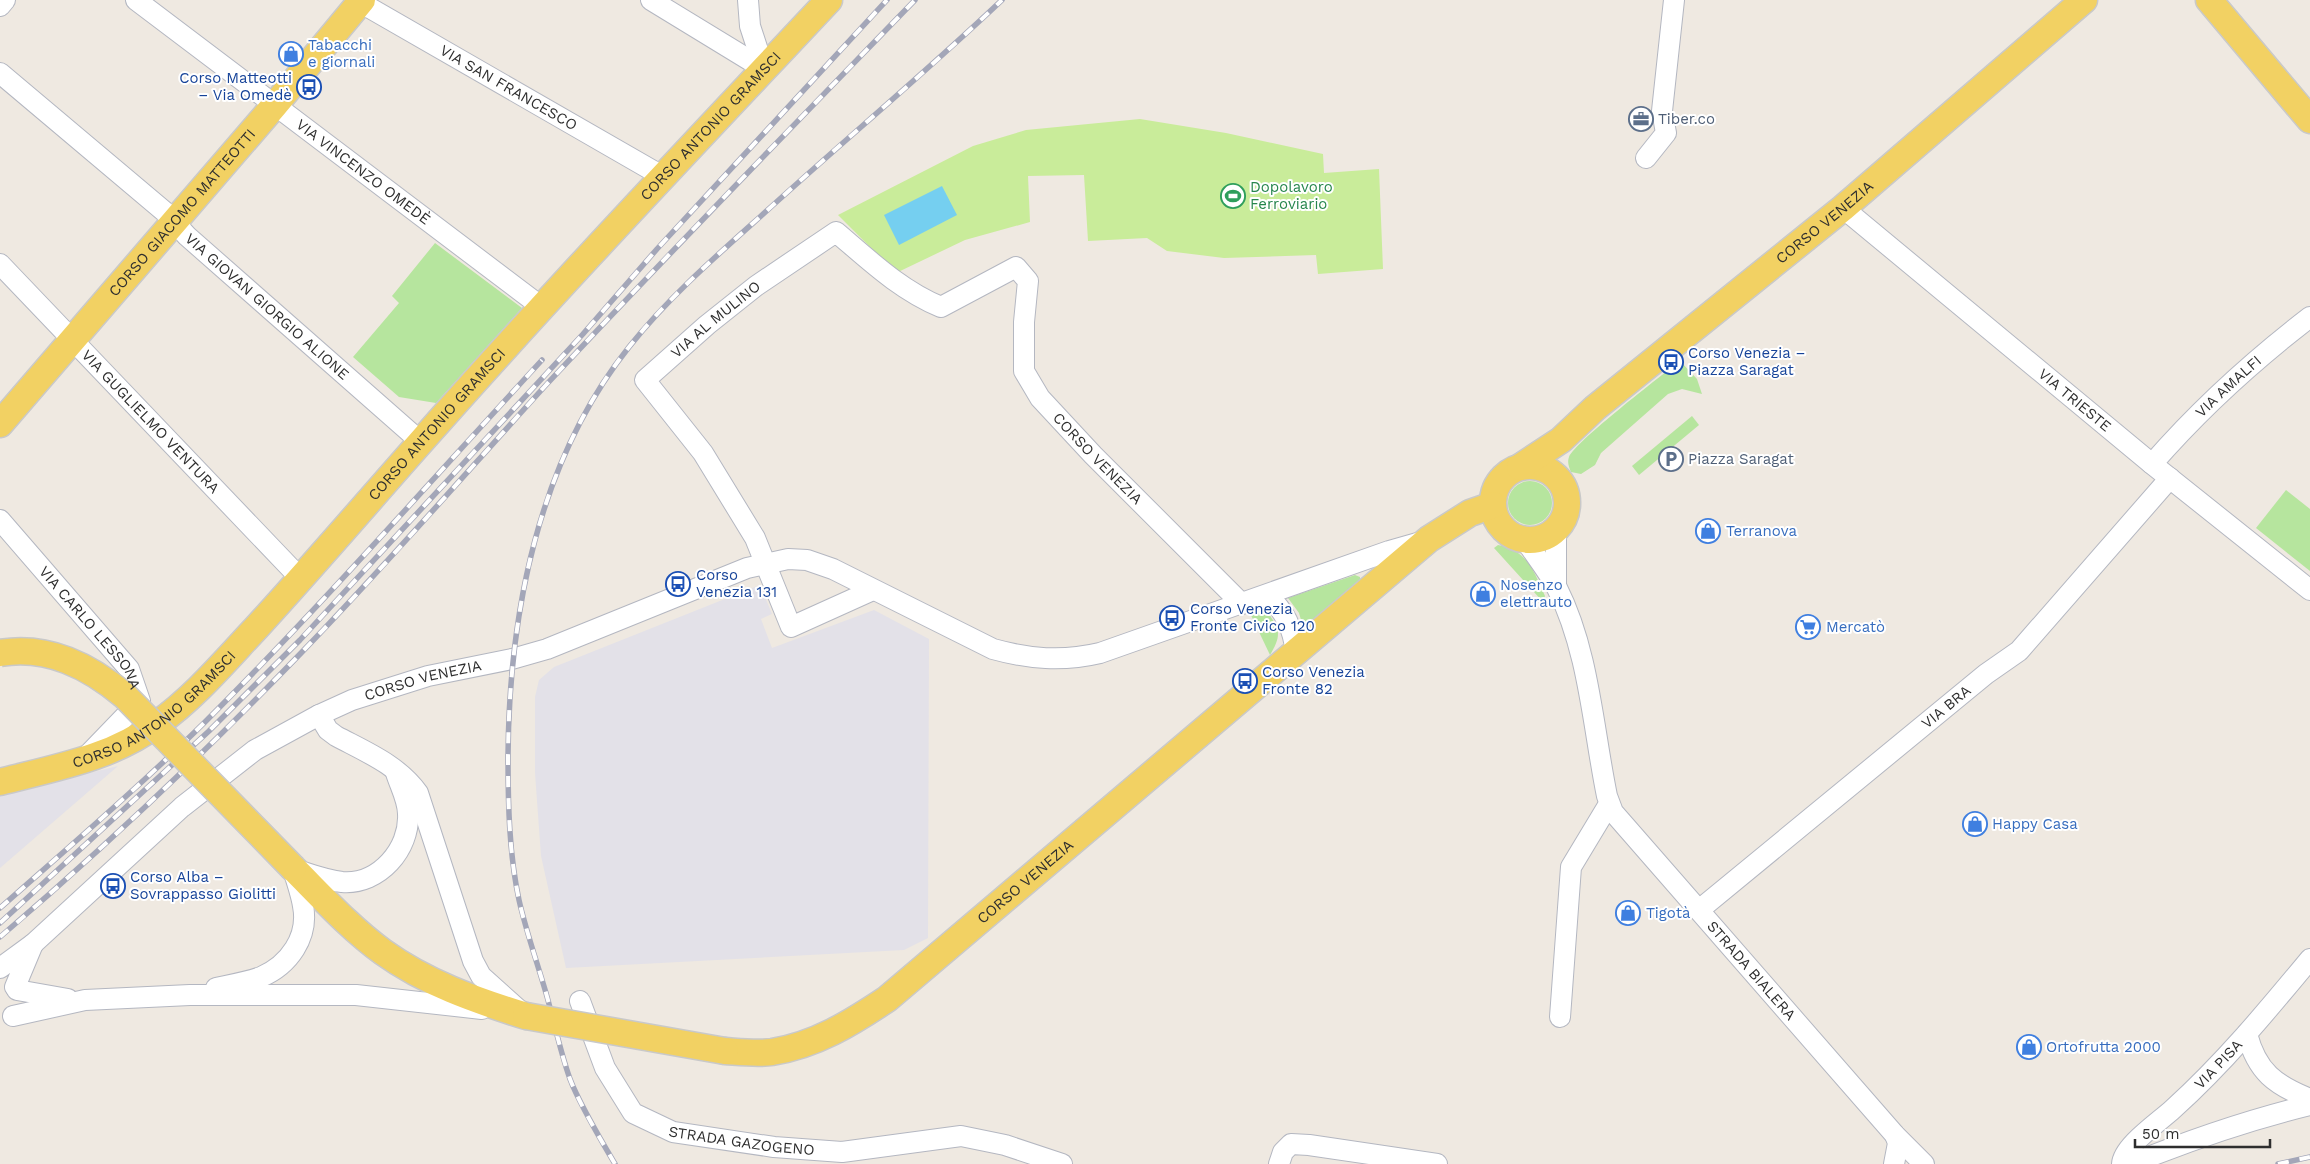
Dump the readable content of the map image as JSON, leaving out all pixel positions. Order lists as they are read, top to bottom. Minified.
{"streets":{"main road":["CORSO ANTONIO GRAMSCI","CORSO GIACOMO MATTEOTTI","CORSO VENEZIA"],"street":["VIA SAN FRANCESCO","VIA VINCENZO OMEDÈ","VIA GIOVAN GIORGIO ALIONE","VIA AL MULINO","VIA AMALFI","VIA TRIESTE","VIA GUGLIELMO VENTURA","VIA CARLO LESSONA","VIA BRA","STRADA BIALERA","VIA PISA","STRADA GAZOGENO"]},"crossings":[["VIA SAN FRANCESCO","CORSO ANTONIO GRAMSCI"],["VIA SAN FRANCESCO","CORSO GIACOMO MATTEOTTI"],["CORSO ANTONIO GRAMSCI","VIA VINCENZO OMEDÈ"],["CORSO ANTONIO GRAMSCI","VIA GIOVAN GIORGIO ALIONE"],["CORSO ANTONIO GRAMSCI","VIA GUGLIELMO VENTURA"],["CORSO ANTONIO GRAMSCI","VIA CARLO LESSONA"],["VIA VINCENZO OMEDÈ","CORSO GIACOMO MATTEOTTI"],["CORSO GIACOMO MATTEOTTI","VIA GIOVAN GIORGIO ALIONE"],["CORSO GIACOMO MATTEOTTI","VIA GUGLIELMO VENTURA"],["CORSO VENEZIA","VIA AL MULINO"],["CORSO VENEZIA","VIA TRIESTE"],["CORSO VENEZIA","STRADA BIALERA"],["VIA AMALFI","VIA TRIESTE"],["VIA TRIESTE","VIA BRA"],["VIA BRA","STRADA BIALERA"]],"places":{"shop":["Tabacchi e giornali","Terranova","Nosenzo elettrauto","Happy Casa","Tigotà","Ortofrutta 2000"],"bus stop":["Corso Matteotti – Via Omedè","Corso Venezia – Piazza Saragat","Corso Venezia 131","Corso Venezia Fronte Civico 120","Corso Venezia Fronte 82","Corso Alba – Sovrappasso Giolitti"],"office":["Tiber.co"],"sports":["Dopolavoro Ferroviario"],"parking":["Piazza Saragat"],"supermarket":["Mercatò"]},"scale_bar":"50 m"}
